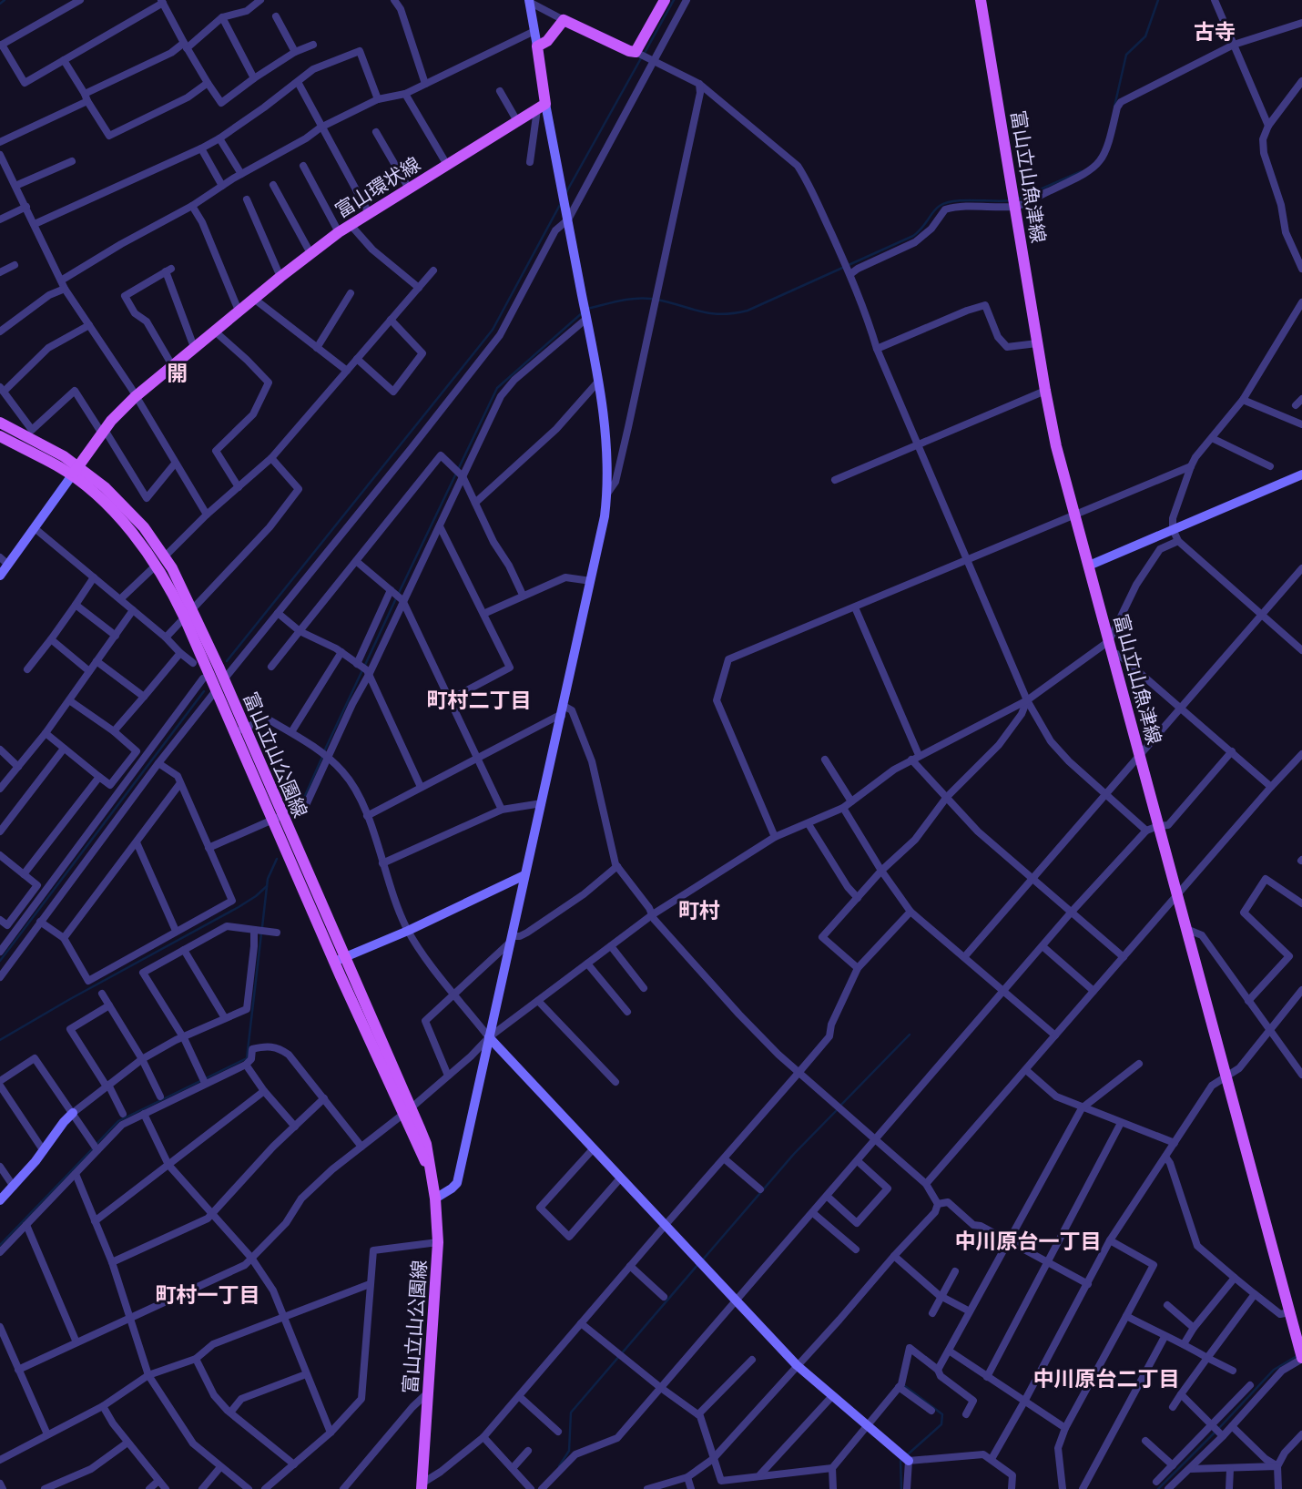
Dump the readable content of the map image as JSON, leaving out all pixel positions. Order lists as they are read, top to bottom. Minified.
{"streets":{"main road":["富山立山魚津線","富山環状線","富山立山公園線"]},"crossings":[["富山環状線","富山立山公園線"]],"districts":["古寺","開","町村二丁目","町村","中川原台一丁目","町村一丁目","中川原台二丁目"]}
